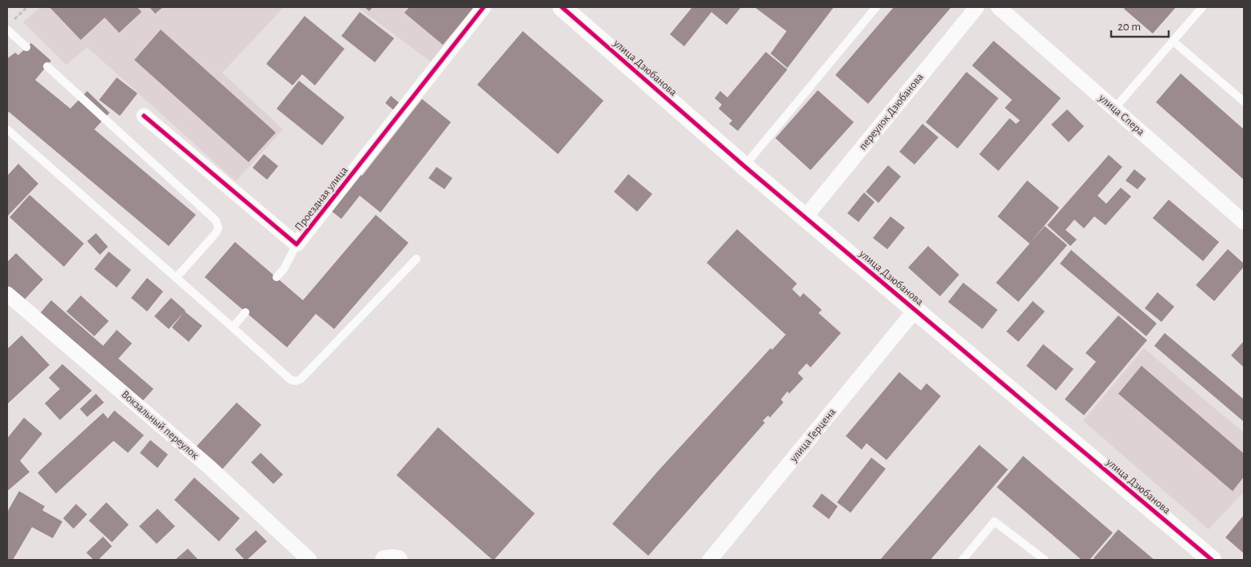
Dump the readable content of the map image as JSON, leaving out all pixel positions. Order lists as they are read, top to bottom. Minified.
{"streets":{"street":["улица Дзюбанова","переулок Дзюбанова","улица Спера","Проездная улица","Вокзальный переулок","улица Герцена"]},"crossings":[["улица Дзюбанова","переулок Дзюбанова"],["улица Дзюбанова","улица Герцена"]],"scale_bar":"20 m"}
